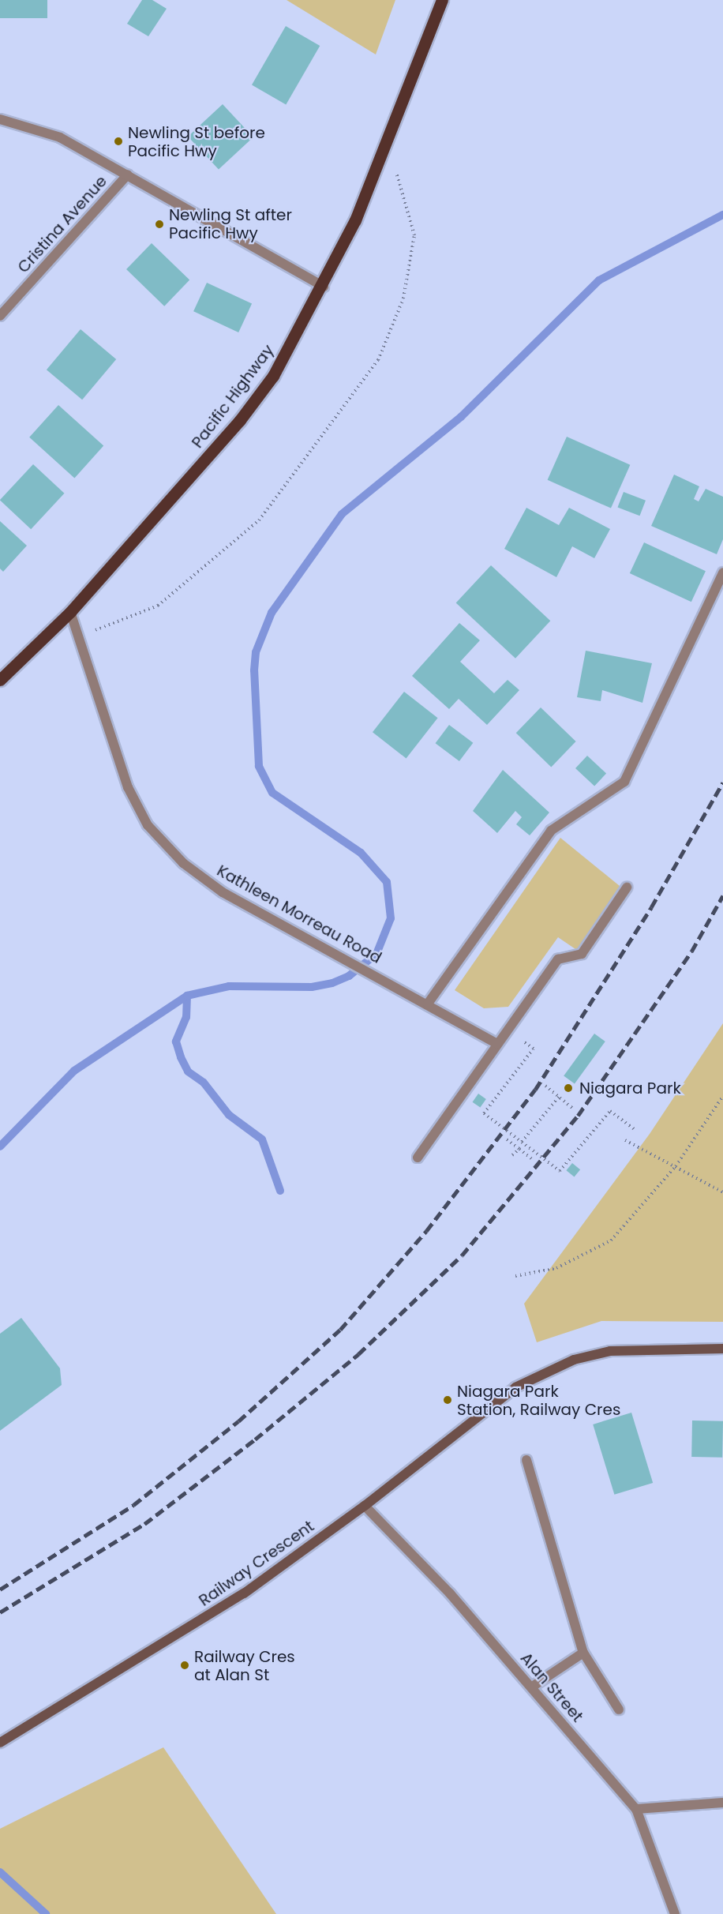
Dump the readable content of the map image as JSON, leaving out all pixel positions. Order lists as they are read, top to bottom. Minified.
{"streets":{"main road":["Pacific Highway","Railway Crescent"],"street":["Cristina Avenue","Kathleen Morreau Road","Alan Street"]},"crossings":[["Pacific Highway","Kathleen Morreau Road"],["Railway Crescent","Alan Street"]],"places":["Newling St before Pacific Hwy","Newling St after Pacific Hwy","Niagara Park","Niagara Park Station, Railway Cres","Railway Cres at Alan St"]}
